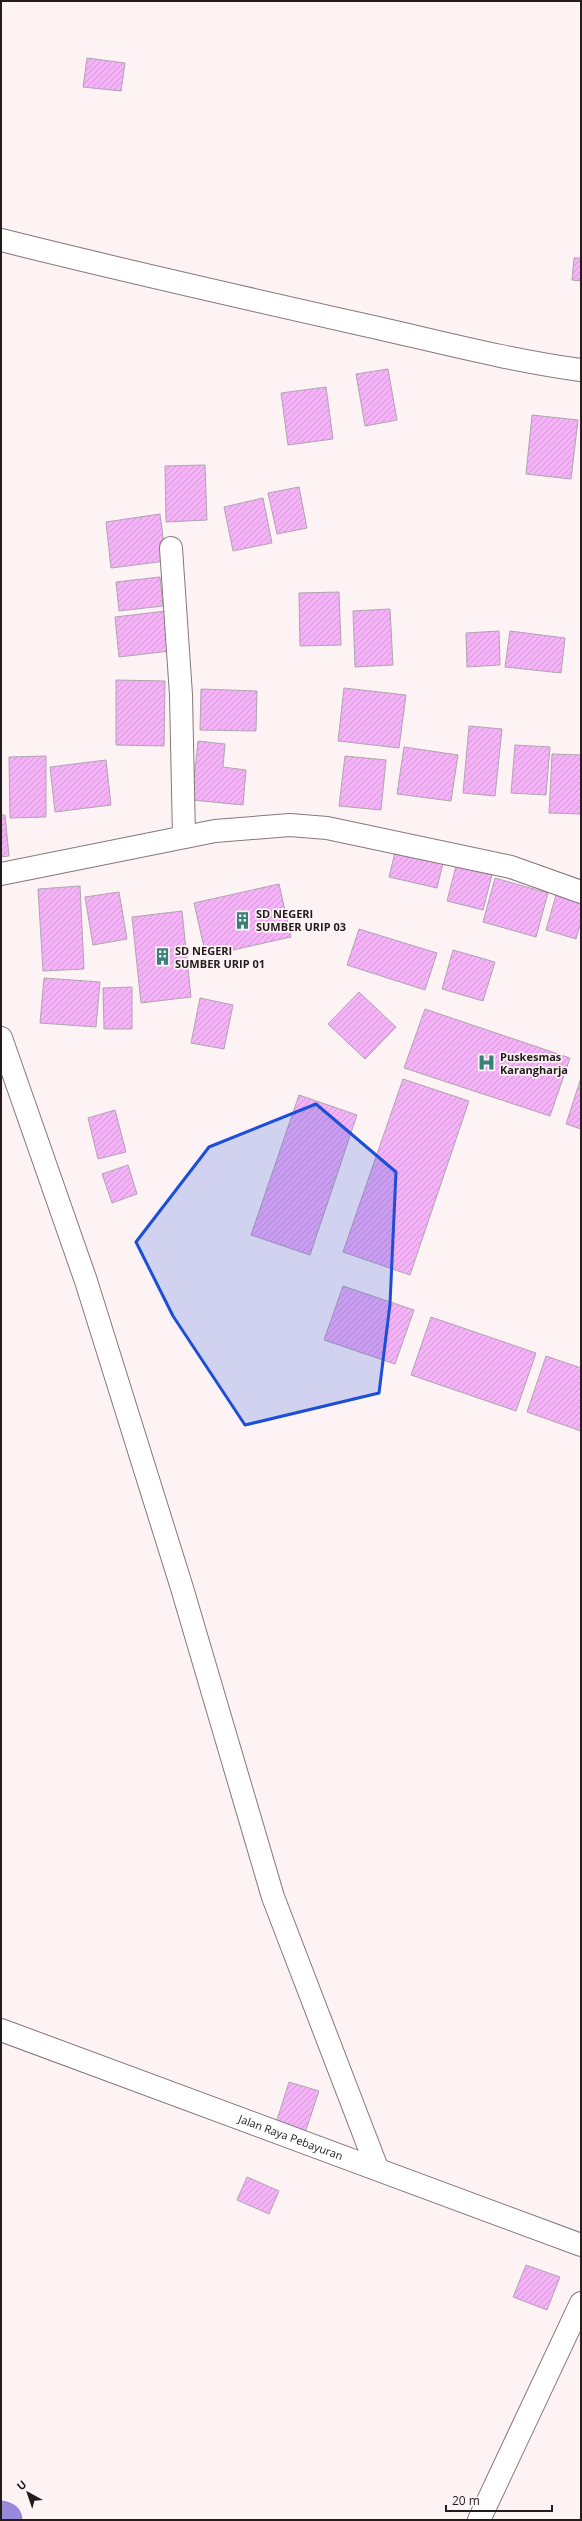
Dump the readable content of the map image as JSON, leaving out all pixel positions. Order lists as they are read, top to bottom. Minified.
{"streets":{"street":["Jalan Raya Pebayuran"]},"places":{"building":["SD NEGERI SUMBER URIP 03","SD NEGERI SUMBER URIP 01"],"hospital":["Puskesmas Karangharja"]},"scale_bar":"20 m","north":"top left"}
